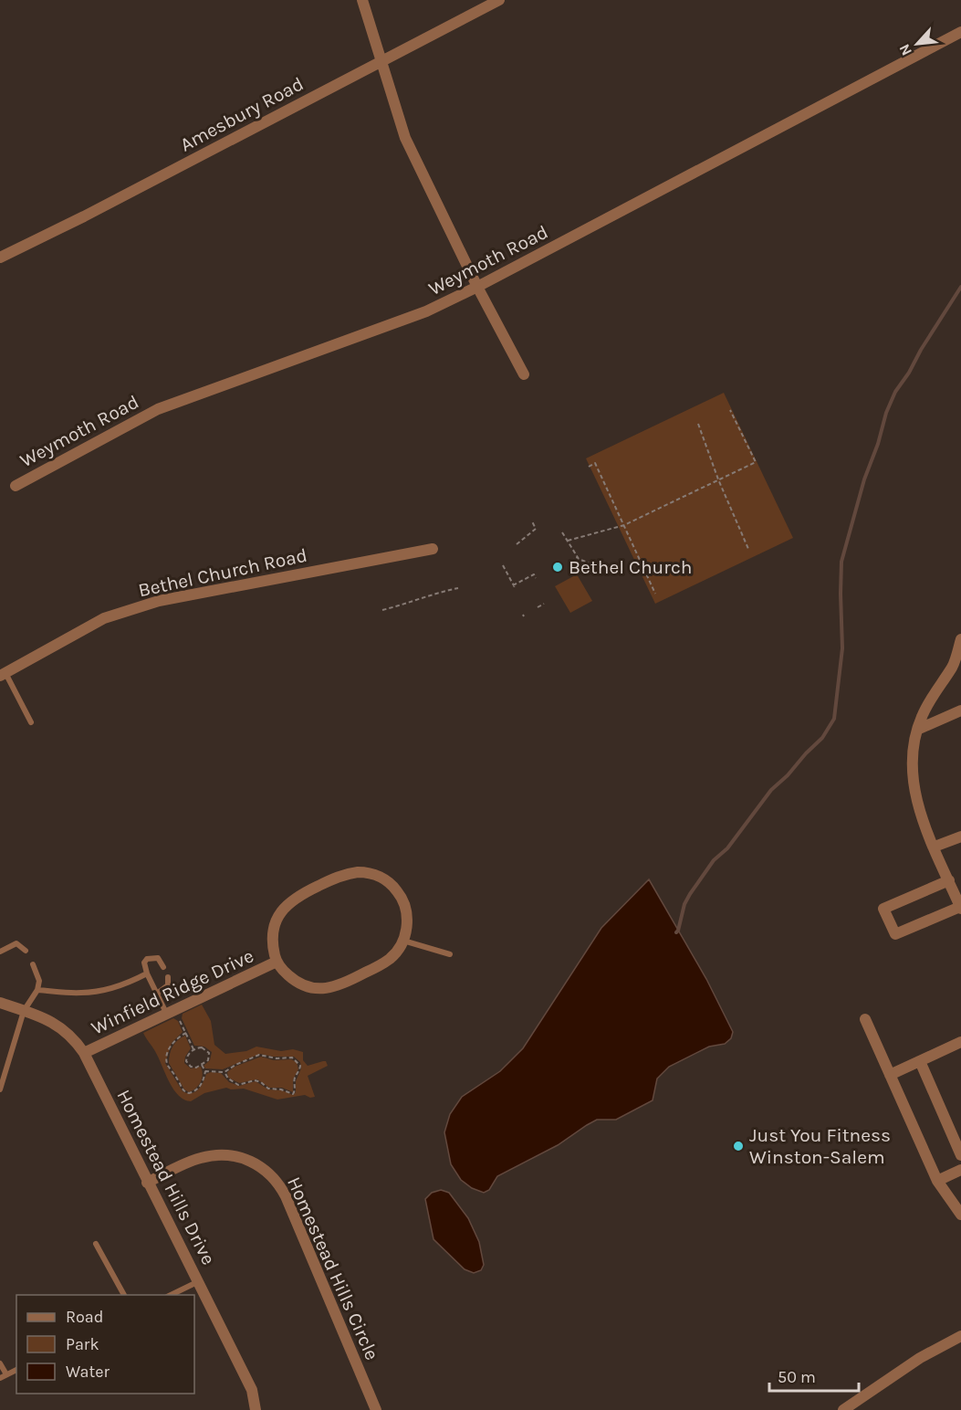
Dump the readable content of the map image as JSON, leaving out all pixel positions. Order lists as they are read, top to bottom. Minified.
{"streets":{"street":["Amesbury Road","Weymoth Road","Bethel Church Road","Winfield Ridge Drive","Homestead Hills Drive","Homestead Hills Circle"]},"crossings":[["Winfield Ridge Drive","Homestead Hills Drive"],["Homestead Hills Drive","Homestead Hills Circle"]],"places":["Bethel Church","Just You Fitness Winston-Salem"],"legend":["Road","Park","Water"],"scale_bar":"50 m","north":"bottom left"}
